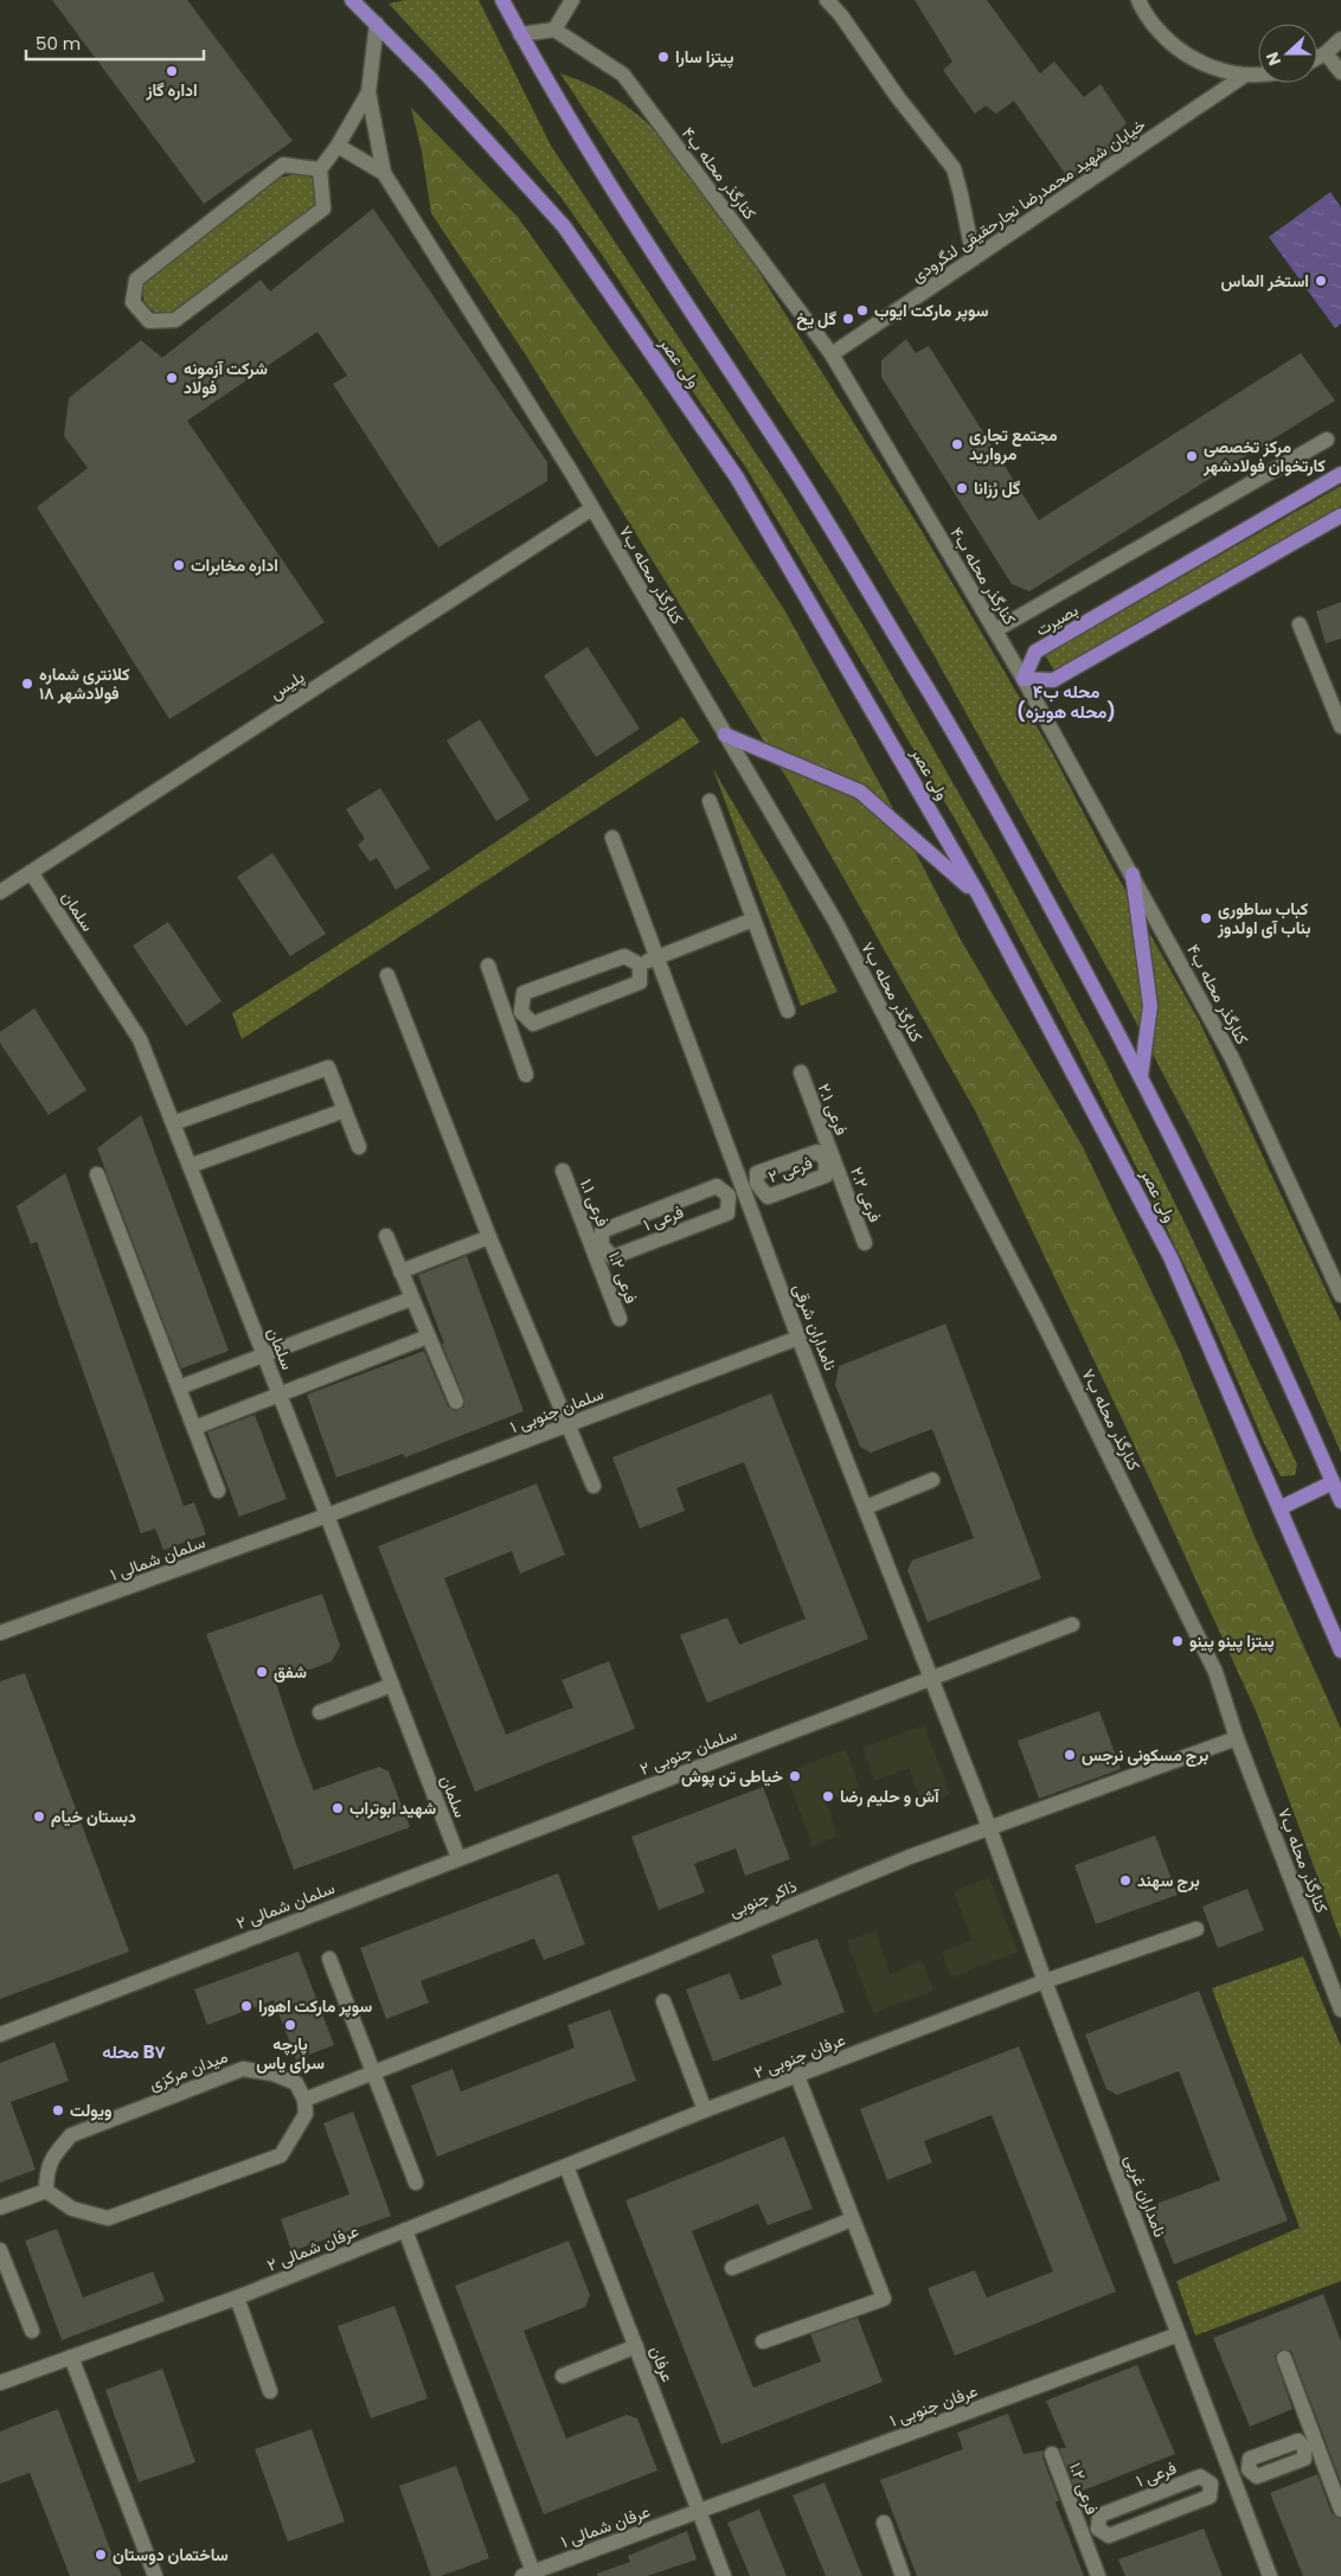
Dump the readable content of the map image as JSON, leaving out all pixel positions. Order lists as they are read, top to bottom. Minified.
{"streets":{"main road":["ولی عصر","بصیرت"],"street":["کنارگذر محله ب۴","خیابان شهید محمدرضا نجارحقیقی لنگرودی","کنارگذر محله ب۷","پلیس","سلمان","فرعی ۲.۱","فرعی ۲","فرعی ۲.۲","فرعی ۱.۱","فرعی ۱","فرعی ۱.۲","نامداران شرقی","سلمان جنوبی ۱","سلمان شمالی ۱","سلمان جنوبی ۲","ذاکر جنوبی","سلمان شمالی ۲","عرفان جنوبی ۲","میدان مرکزی","نامداران غربی","عرفان شمالی ۲","عرفان","عرفان جنوبی ۱","عرفان شمالی ۱"]},"crossings":[["کنارگذر محله ب۴","خیابان شهید محمدرضا نجارحقیقی لنگرودی"],["کنارگذر محله ب۴","بصیرت"],["ولی عصر","کنارگذر محله ب۷"],["کنارگذر محله ب۷","پلیس"],["کنارگذر محله ب۷","ذاکر جنوبی"],["پلیس","سلمان"],["سلمان","سلمان جنوبی ۱"],["سلمان","سلمان شمالی ۱"],["سلمان","سلمان جنوبی ۲"],["سلمان","سلمان شمالی ۲"],["فرعی ۲.۱","فرعی ۲"],["فرعی ۲.۱","فرعی ۲.۲"],["فرعی ۲","فرعی ۲.۲"],["فرعی ۲","نامداران شرقی"],["فرعی ۱.۱","فرعی ۱"],["فرعی ۱.۱","فرعی ۱.۲"],["فرعی ۱","فرعی ۱.۲"],["نامداران شرقی","سلمان جنوبی ۱"],["نامداران شرقی","سلمان جنوبی ۲"],["نامداران شرقی","ذاکر جنوبی"],["نامداران شرقی","نامداران غربی"],["سلمان جنوبی ۱","سلمان شمالی ۱"],["سلمان جنوبی ۲","سلمان شمالی ۲"],["ذاکر جنوبی","میدان مرکزی"],["ذاکر جنوبی","نامداران غربی"],["عرفان جنوبی ۲","نامداران غربی"],["عرفان جنوبی ۲","عرفان شمالی ۲"],["عرفان جنوبی ۲","عرفان"],["نامداران غربی","عرفان جنوبی ۱"],["عرفان شمالی ۲","عرفان"],["عرفان","عرفان جنوبی ۱"],["عرفان","عرفان شمالی ۱"],["عرفان جنوبی ۱","عرفان شمالی ۱"]],"districts":["محله ب۴ (محله هویزه)","محله B۷"],"places":["پیتزا سارا","اداره گاز","استخر الماس","سوپر مارکت ایوب","گل یخ","شرکت آزمونه فولاد","مجتمع تجاری مروارید","مرکز تخصصی کارتخوان فولادشهر","گل رُزانا","اداره مخابرات","کلانتری شماره ۱۸ فولادشهر","کباب ساطوری بناب آی اولدوز","پیتزا پینو پینو","شفق","برج مسکونی نرجس","خیاطی تن پوش","آش و حلیم رضا","شهید ابوتراب","دبستان خیام","برج سهند","سوپر مارکت اهورا","پارچه سرای یاس","ویولت","ساختمان دوستان"],"scale_bar":"50 m","north":"left"}
